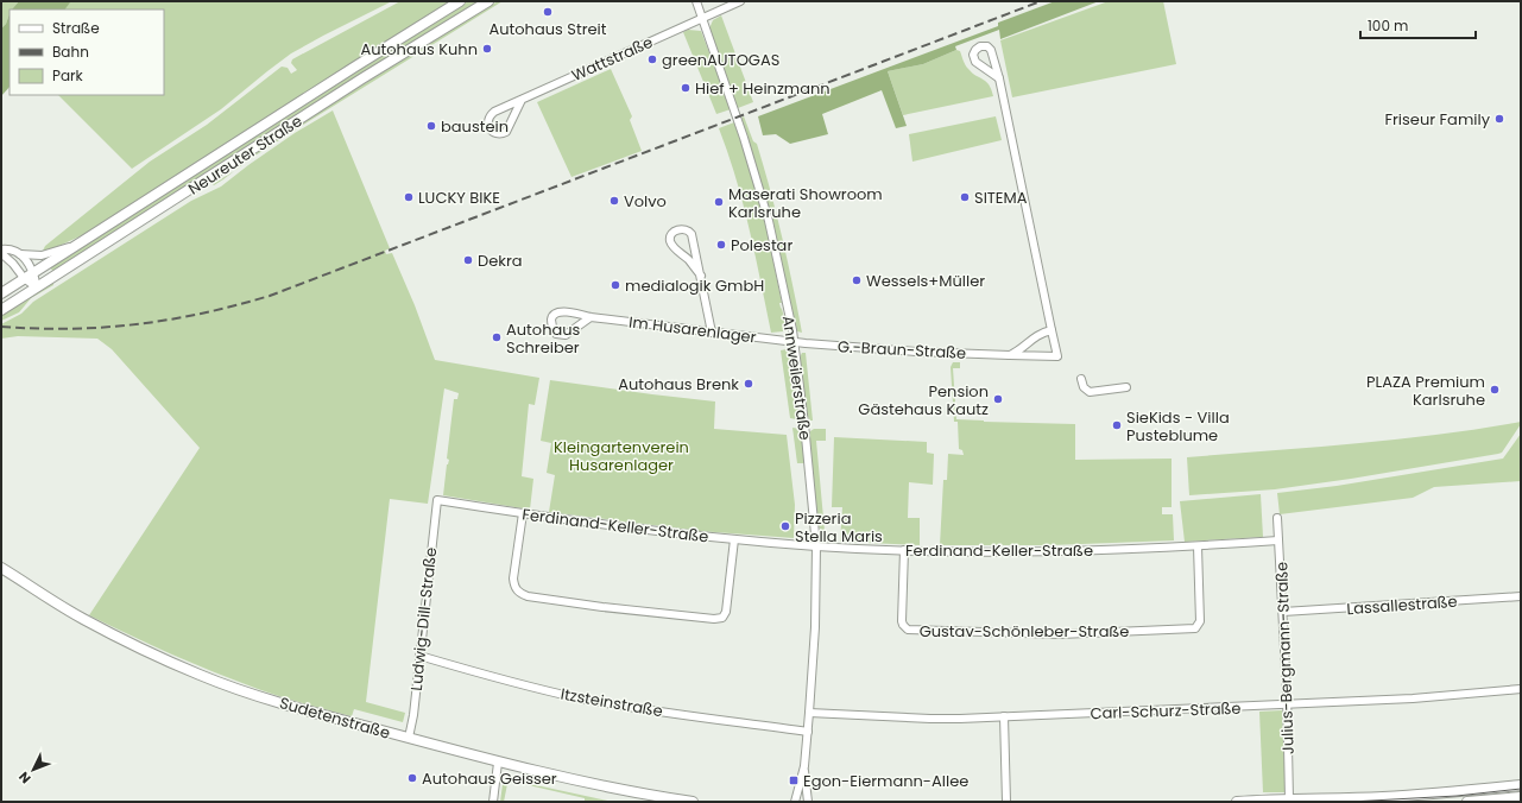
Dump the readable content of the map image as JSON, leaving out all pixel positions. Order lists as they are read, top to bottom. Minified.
{"streets":{"main road":["Neureuter Straße","Sudetenstraße"],"street":["Wattstraße","Im Husarenlager","G.-Braun-Straße","Annweilerstraße","Ferdinand-Keller-Straße","Lassallestraße","Ludwig-Dill-Straße","Gustav-Schönleber-Straße","Julius-Bergmann-Straße","Itzsteinstraße","Carl-Schurz-Straße"]},"crossings":[["Wattstraße","Annweilerstraße"],["Im Husarenlager","G.-Braun-Straße"],["Im Husarenlager","Annweilerstraße"],["G.-Braun-Straße","Annweilerstraße"],["Annweilerstraße","Ferdinand-Keller-Straße"],["Annweilerstraße","Itzsteinstraße"],["Annweilerstraße","Carl-Schurz-Straße"],["Ferdinand-Keller-Straße","Ludwig-Dill-Straße"],["Ferdinand-Keller-Straße","Gustav-Schönleber-Straße"],["Ferdinand-Keller-Straße","Julius-Bergmann-Straße"],["Lassallestraße","Julius-Bergmann-Straße"],["Ludwig-Dill-Straße","Itzsteinstraße"],["Ludwig-Dill-Straße","Sudetenstraße"],["Julius-Bergmann-Straße","Carl-Schurz-Straße"]],"parks":["Kleingartenverein Husarenlager"],"places":{"other":["Autohaus Streit","Autohaus Kuhn","greenAUTOGAS","Hief + Heinzmann","Friseur Family","baustein","LUCKY BIKE","SITEMA","Volvo","Maserati Showroom Karlsruhe","Polestar","Dekra","Wessels+Müller","medialogik GmbH","Autohaus Schreiber","Autohaus Brenk","PLAZA Premium Karlsruhe","Pension Gästehaus Kautz","SieKids - Villa Pusteblume","Pizzeria Stella Maris","Autohaus Geisser"],"transit":["Egon-Eiermann-Allee"]},"legend":["Straße","Bahn","Park"],"scale_bar":"100 m","north":"bottom left"}
